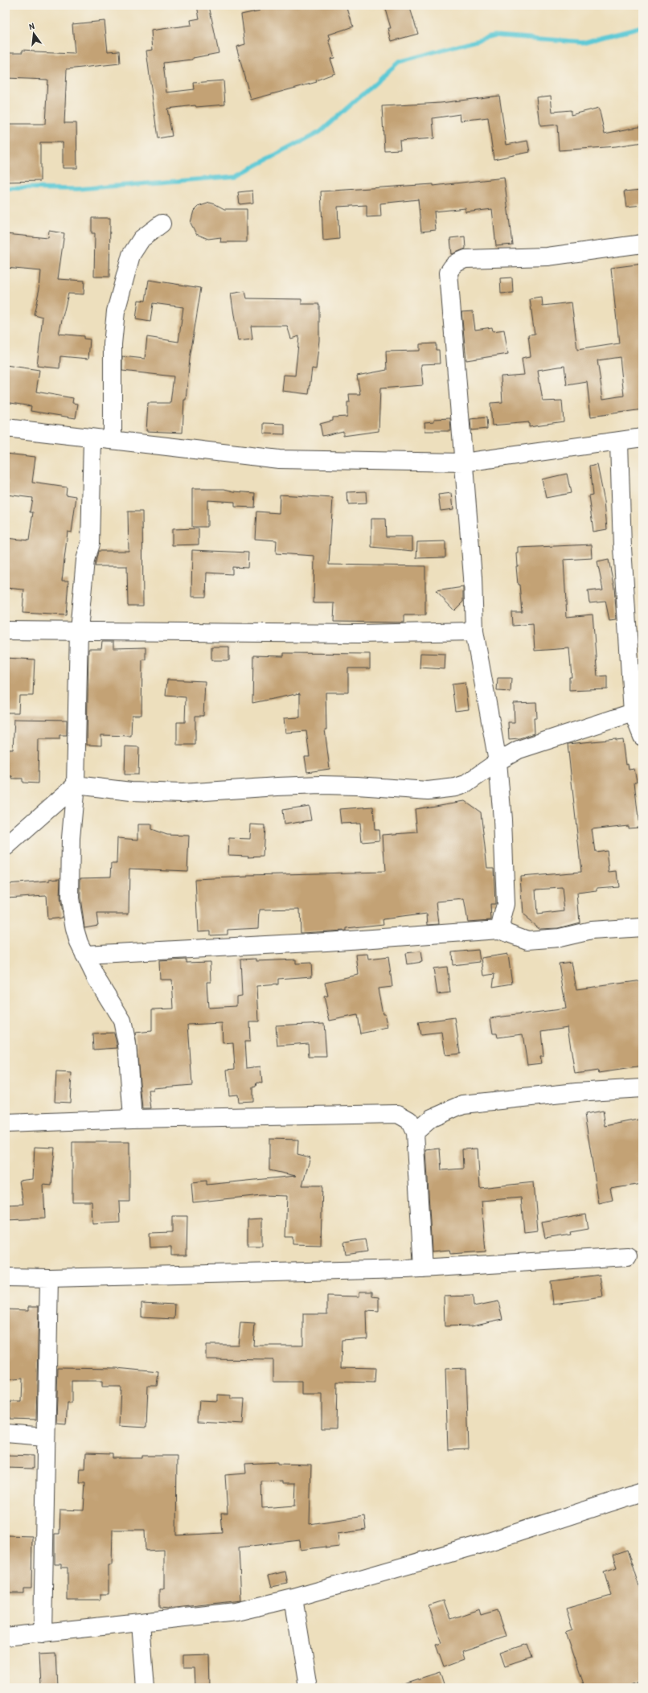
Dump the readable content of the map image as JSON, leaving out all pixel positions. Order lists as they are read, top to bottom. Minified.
{"north":"top"}
